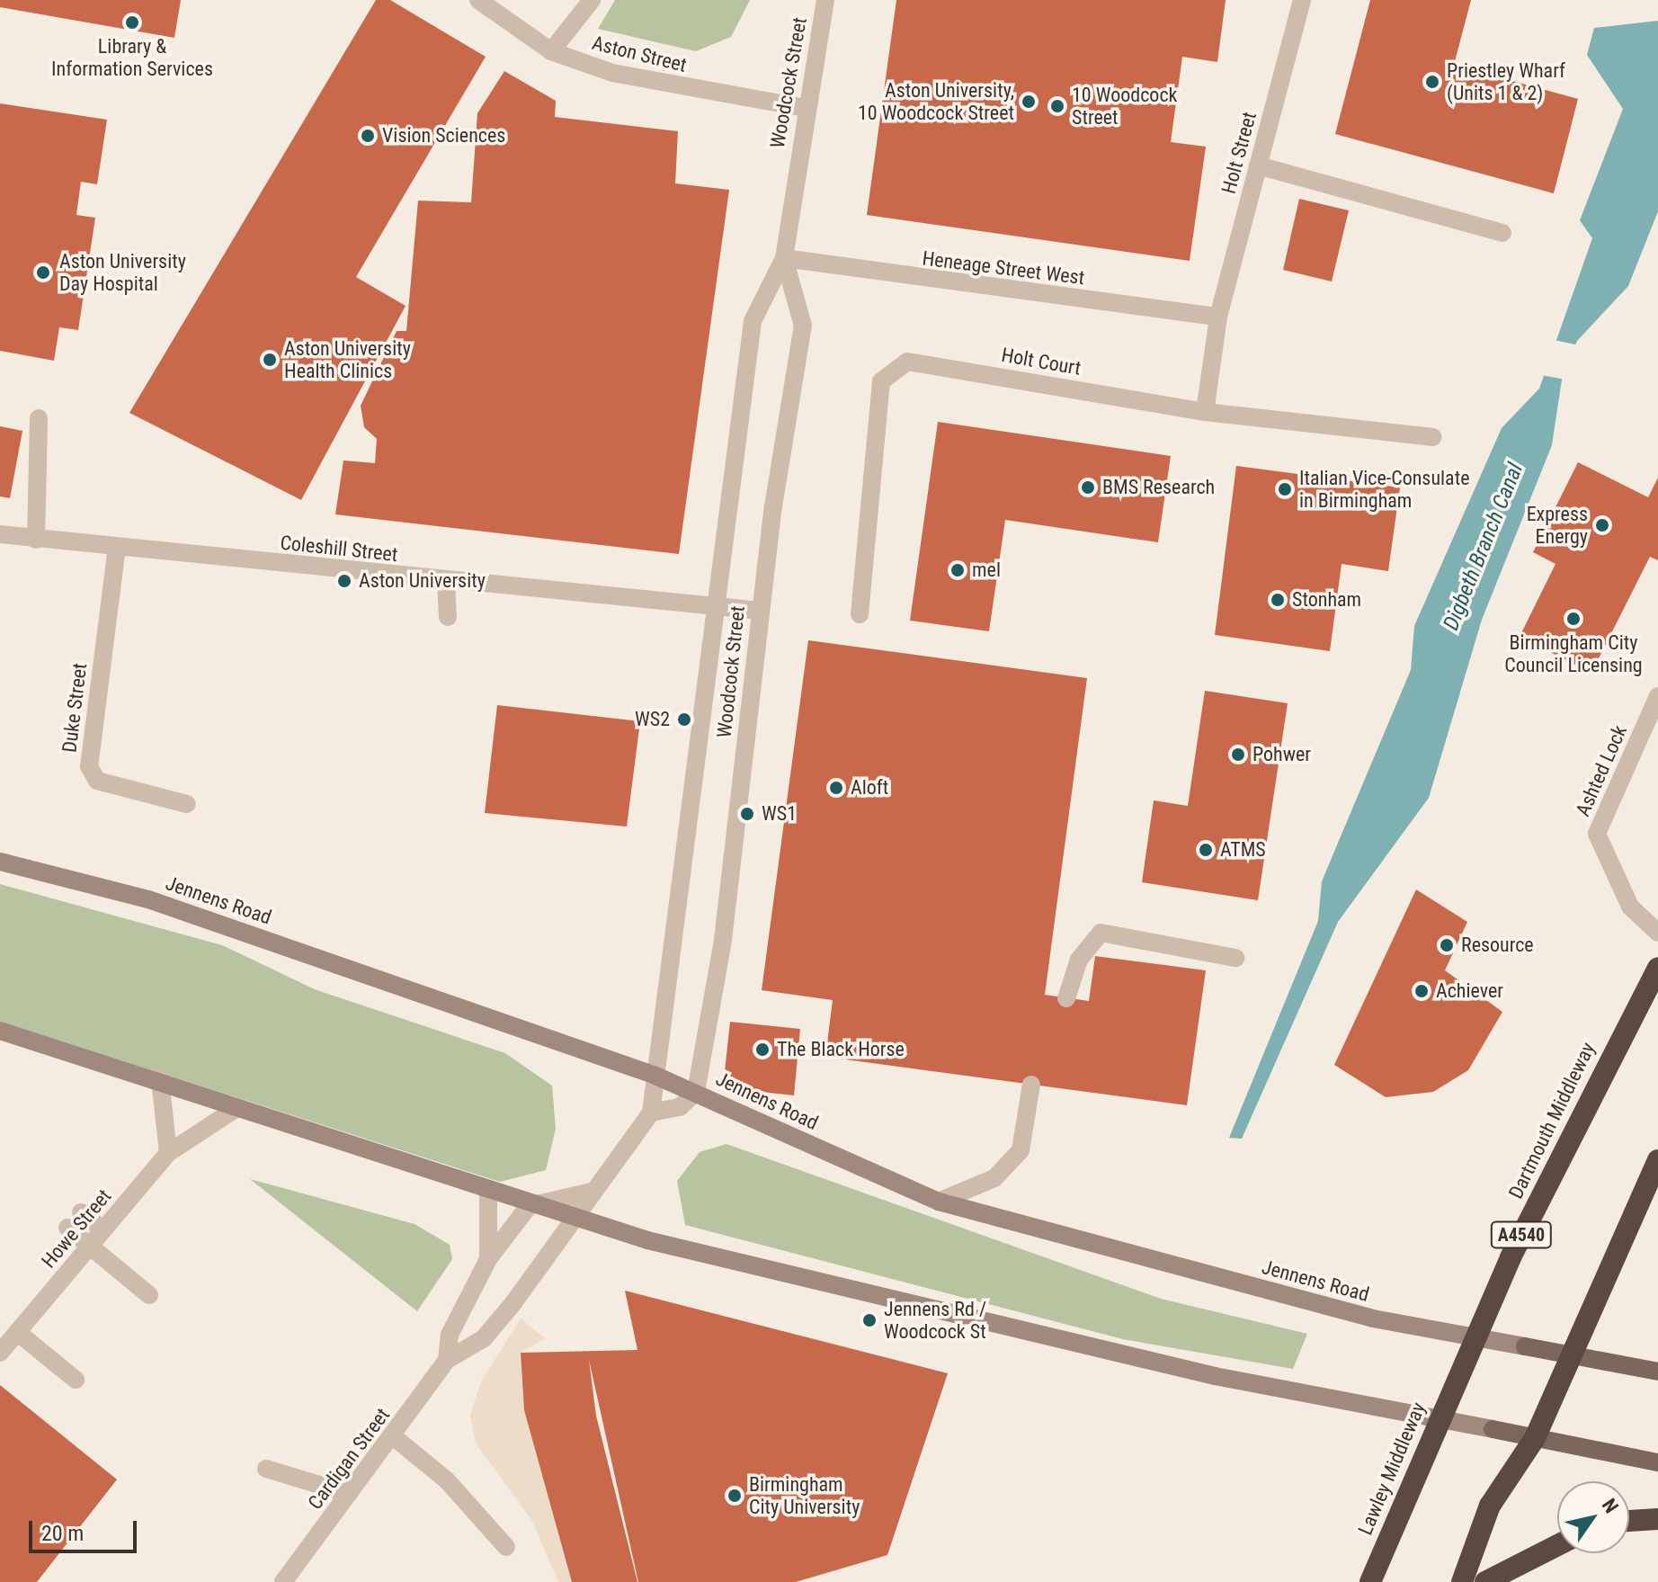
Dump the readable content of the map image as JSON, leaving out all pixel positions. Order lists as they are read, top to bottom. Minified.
{"streets":{"highway":["Dartmouth Middleway","A4540","Lawley Middleway"],"main road":["Jennens Road"],"street":["Aston Street","Woodcock Street","Holt Street","Heneage Street West","Holt Court","Coleshill Street","Duke Street","Ashted Lock","Howe Street","Cardigan Street"]},"crossings":[["Aston Street","Woodcock Street"],["Woodcock Street","Heneage Street West"],["Woodcock Street","Coleshill Street"],["Woodcock Street","Jennens Road"],["Woodcock Street","Cardigan Street"],["Holt Street","Heneage Street West"],["Holt Street","Holt Court"],["Coleshill Street","Duke Street"],["Jennens Road","Dartmouth Middleway"],["Dartmouth Middleway","Lawley Middleway"]],"water":["Digbeth Branch Canal"],"places":["Library & Information Services","Priestley Wharf (Units 1 & 2)","Aston University, 10 Woodcock Street","10 Woodcock Street","Vision Sciences","Aston University Day Hospital","Aston University Health Clinics","BMS Research","Italian Vice-Consulate in Birmingham","Express Energy","mel","Aston University","Stonham","Birmingham City Council Licensing","WS2","Pohwer","Aloft","WS1","ATMS","Resource","Achiever","The Black Horse","Jennens Rd / Woodcock St","Birmingham City University"],"scale_bar":"20 m","north":"top right"}
